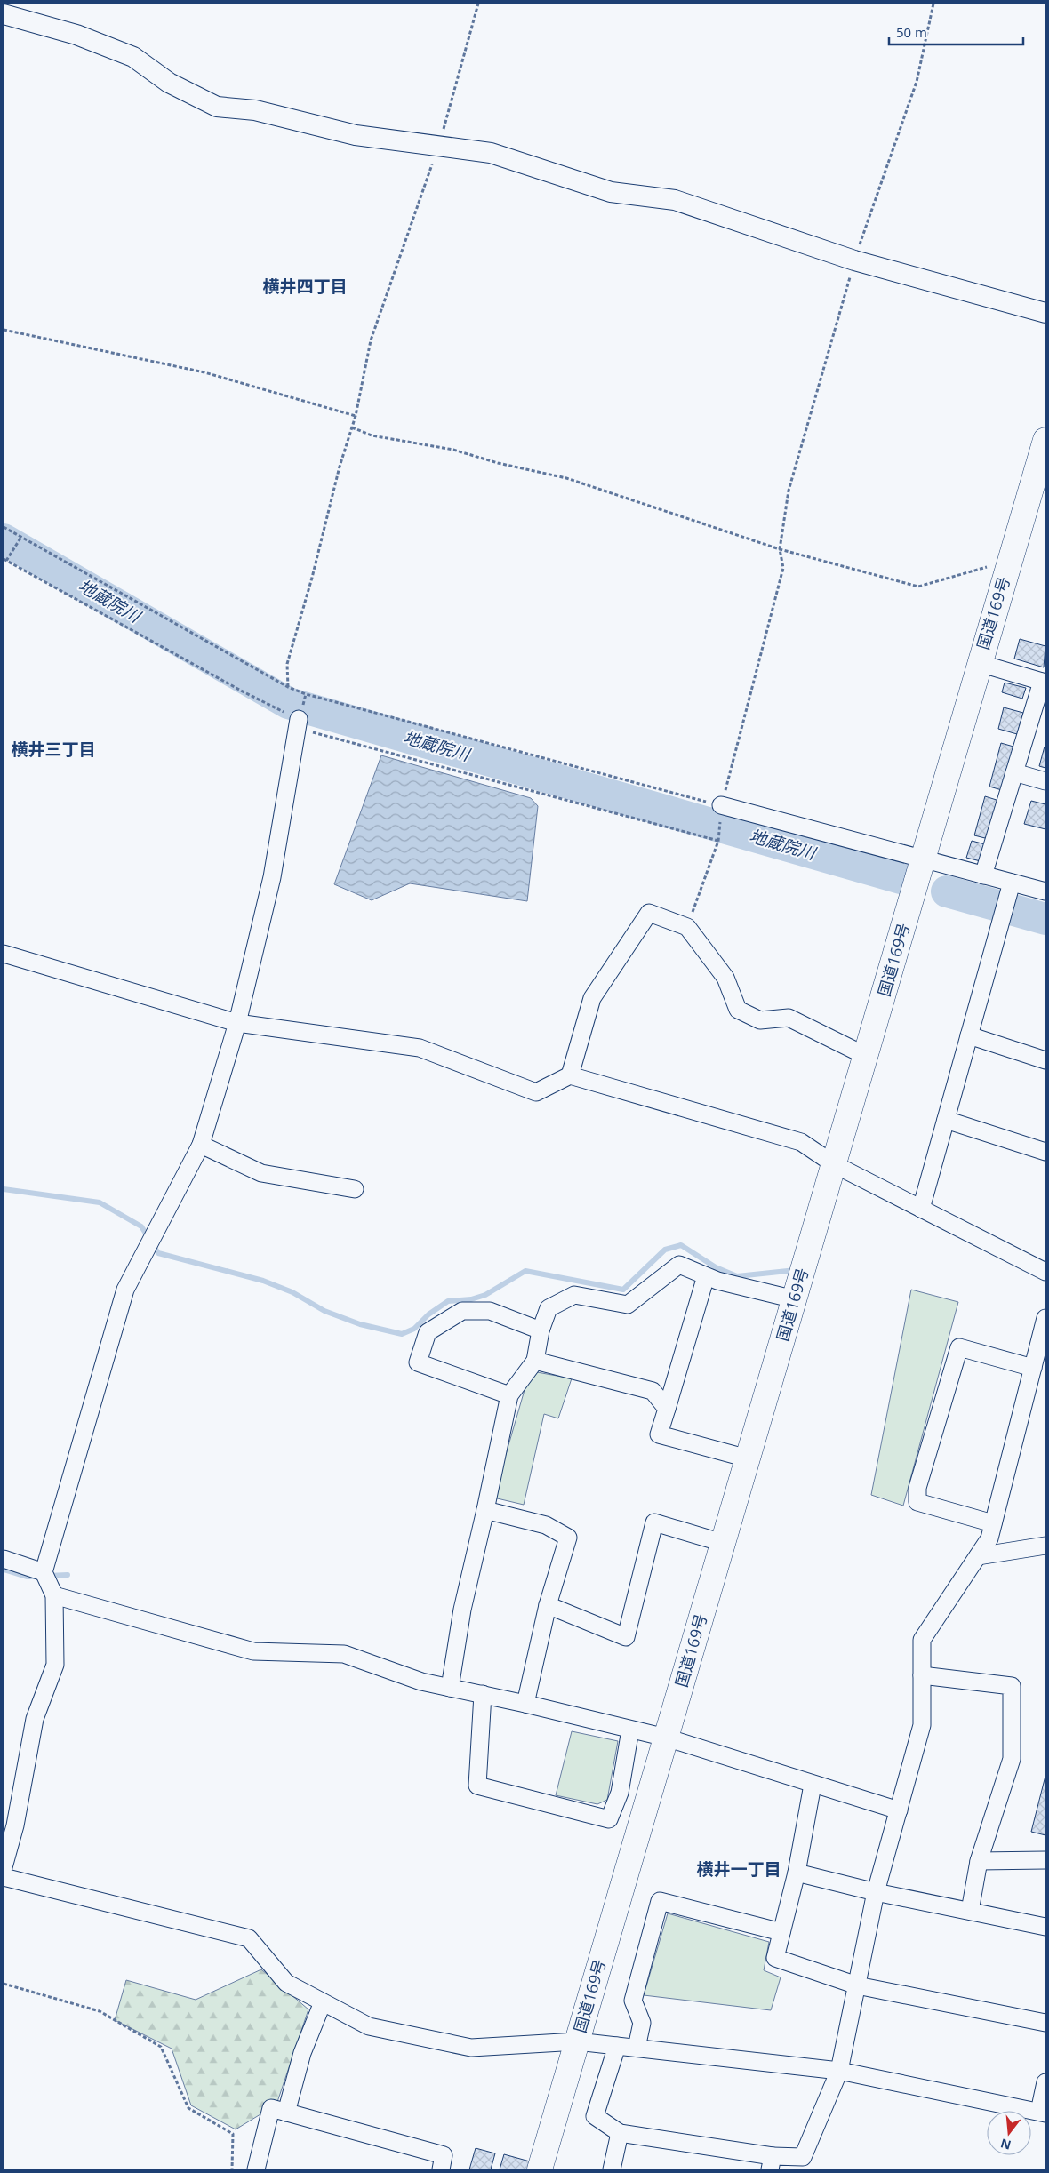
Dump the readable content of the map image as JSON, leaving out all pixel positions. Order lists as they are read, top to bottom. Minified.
{"streets":{"highway":["国道169号"]},"districts":["横井四丁目","横井三丁目","横井一丁目"],"water":["地蔵院川"],"scale_bar":"50 m","north":"bottom"}
